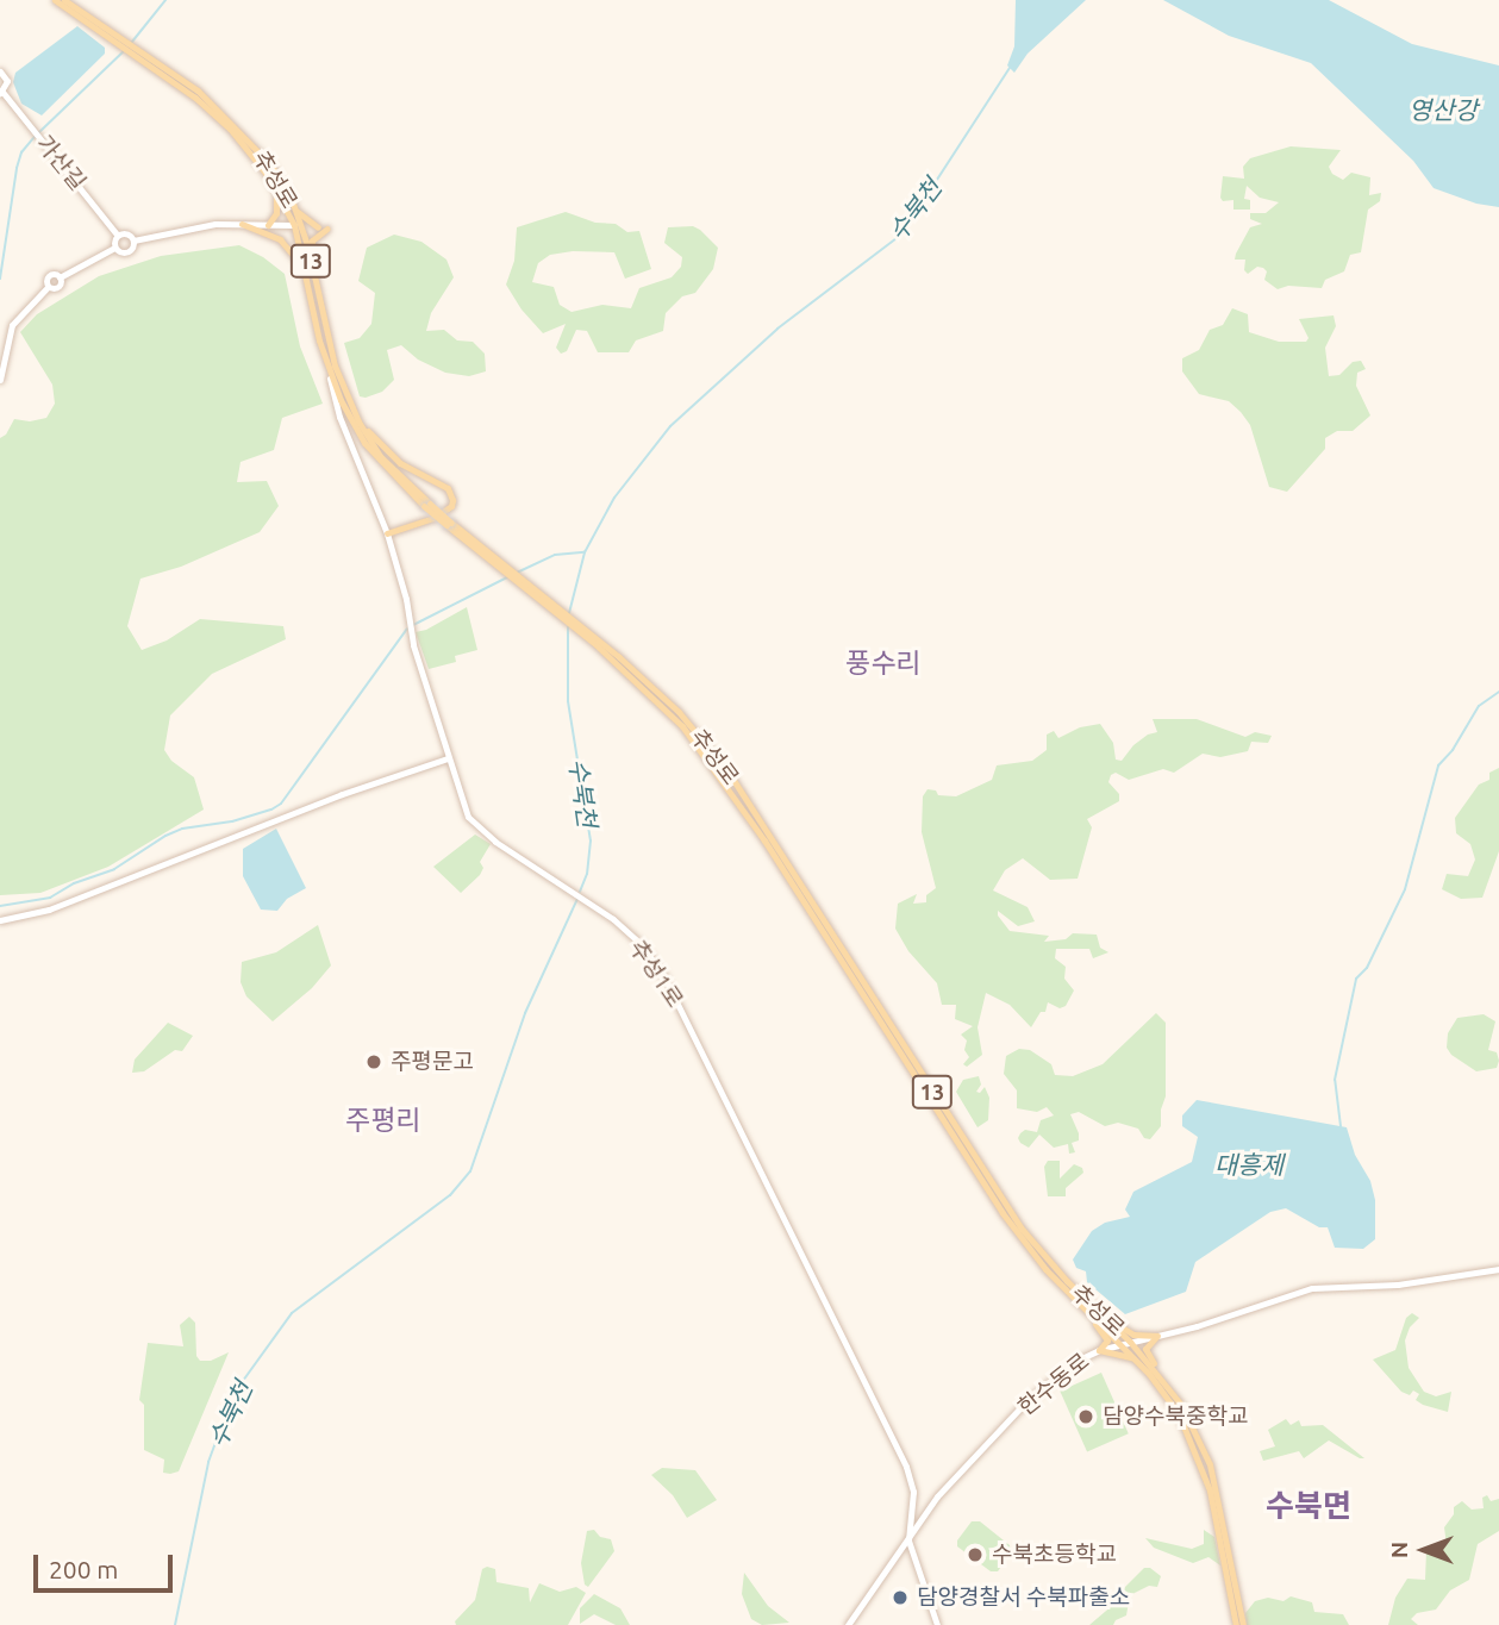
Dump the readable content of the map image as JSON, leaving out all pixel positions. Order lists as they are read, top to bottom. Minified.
{"streets":{"main road":["추성로","13"],"street":["가산길","추성1로","한수동로"]},"crossings":[["추성로","추성1로"],["추성로","한수동로"],["추성1로","한수동로"]],"districts":["풍수리","주평리","수북면"],"water":["영산강","수북천","대흥제"],"places":["주평문고","담양수북중학교","수북초등학교","담양경찰서 수북파출소"],"scale_bar":"200 m","north":"left"}
